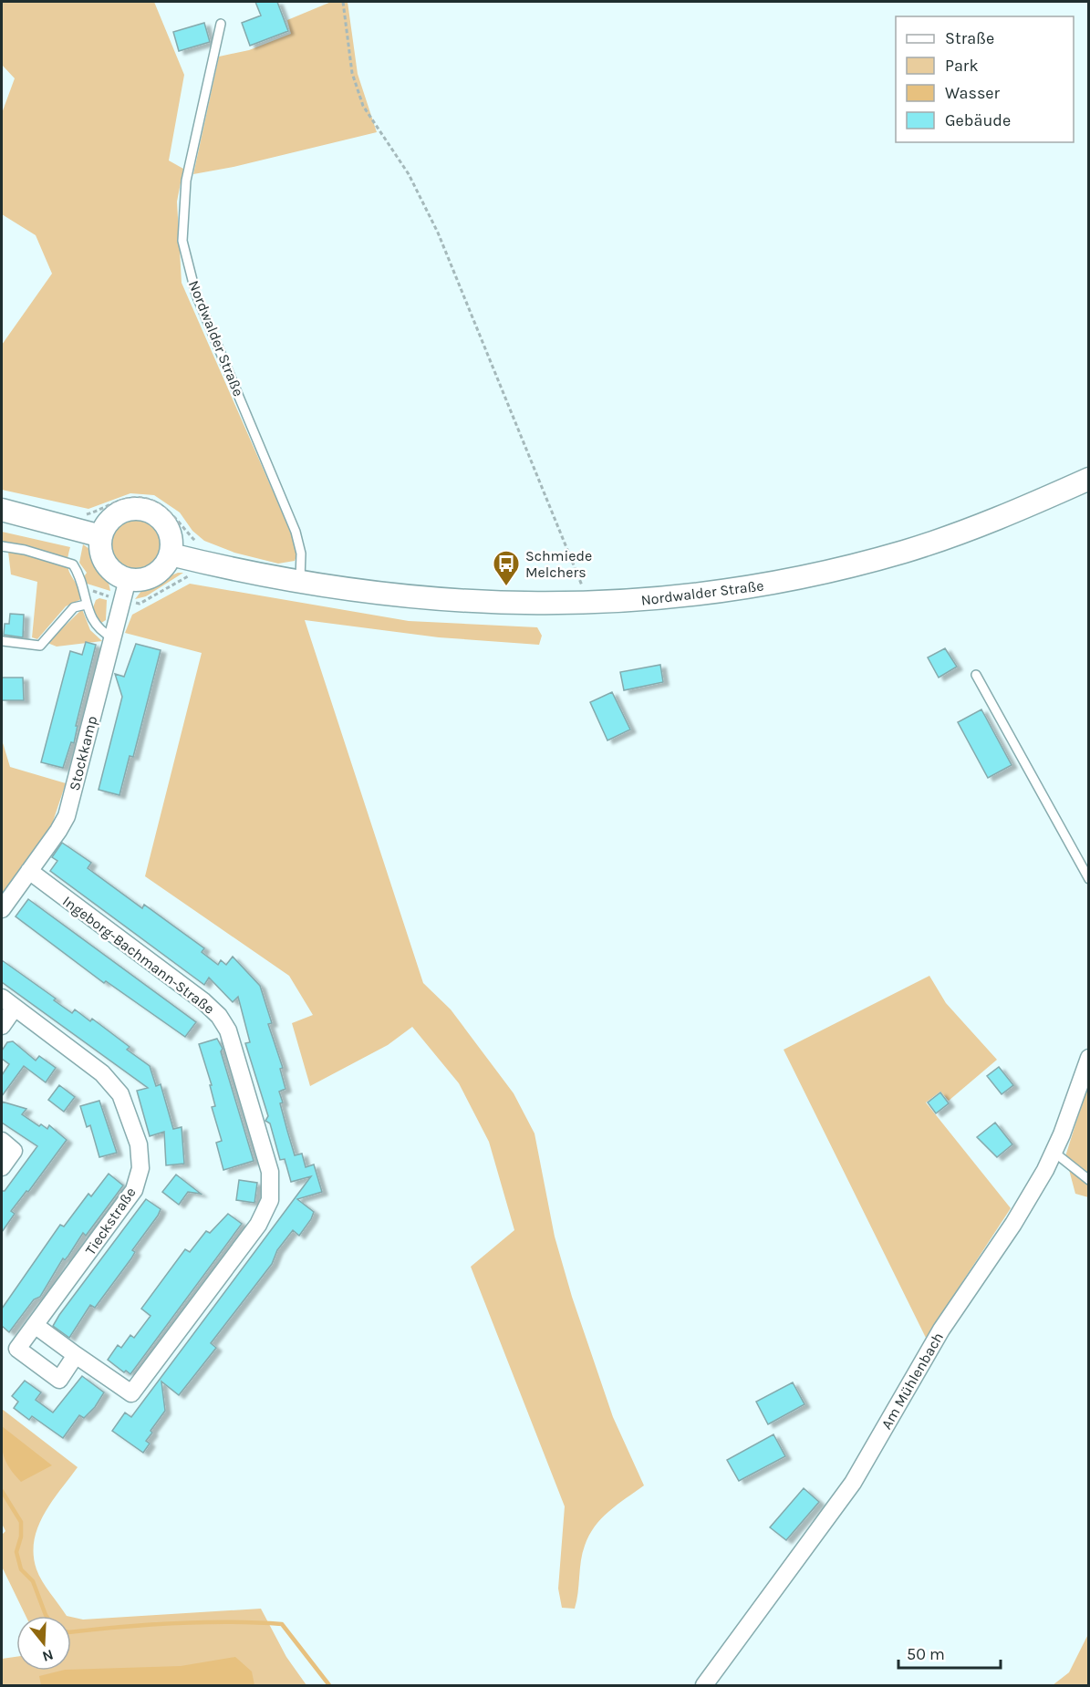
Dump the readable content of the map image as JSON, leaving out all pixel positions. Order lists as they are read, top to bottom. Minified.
{"streets":{"main road":["Nordwalder Straße"],"street":["Stockkamp","Ingeborg-Bachmann-Straße","Tieckstraße","Am Mühlenbach"]},"crossings":[["Nordwalder Straße","Stockkamp"],["Stockkamp","Ingeborg-Bachmann-Straße"],["Ingeborg-Bachmann-Straße","Tieckstraße"]],"places":{"bus stop":["Schmiede Melchers"]},"legend":["Straße","Park","Wasser","Gebäude"],"scale_bar":"50 m","north":"bottom"}
